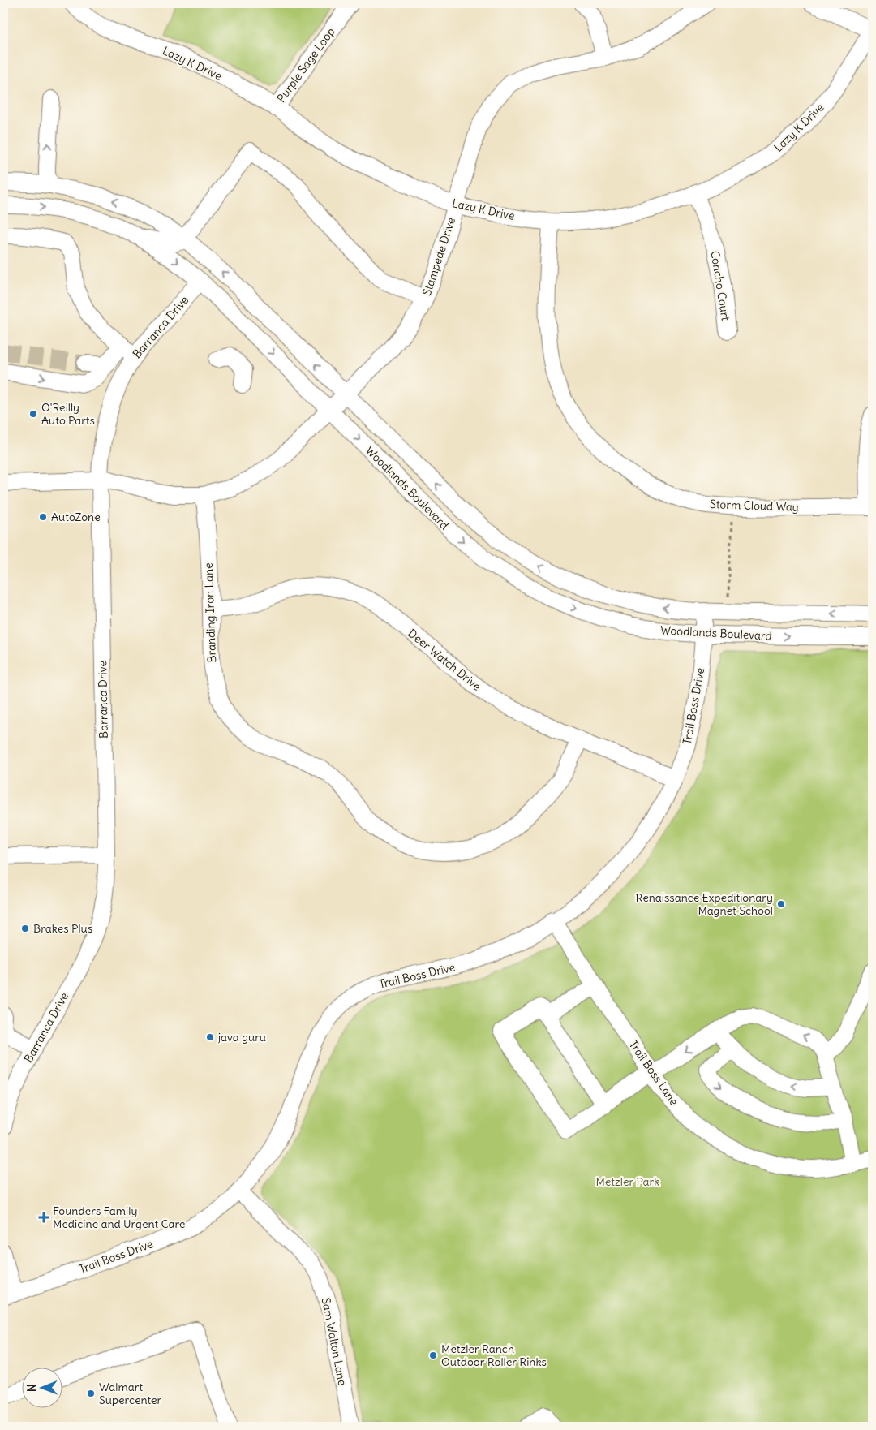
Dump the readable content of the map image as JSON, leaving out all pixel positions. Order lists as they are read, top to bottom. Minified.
{"streets":{"street":["Lazy K Drive","Purple Sage Loop","Stampede Drive","Concho Court","Barranca Drive","Woodlands Boulevard","Storm Cloud Way","Branding Iron Lane","Deer Watch Drive","Trail Boss Drive","Trail Boss Lane","Sam Walton Lane"]},"crossings":[["Lazy K Drive","Purple Sage Loop"],["Lazy K Drive","Stampede Drive"],["Lazy K Drive","Concho Court"],["Lazy K Drive","Storm Cloud Way"],["Stampede Drive","Barranca Drive"],["Stampede Drive","Woodlands Boulevard"],["Stampede Drive","Branding Iron Lane"],["Barranca Drive","Woodlands Boulevard"],["Woodlands Boulevard","Trail Boss Drive"],["Branding Iron Lane","Deer Watch Drive"],["Deer Watch Drive","Trail Boss Drive"],["Trail Boss Drive","Trail Boss Lane"],["Trail Boss Drive","Sam Walton Lane"]],"parks":["Metzler Park"],"places":{"other":["O'Reilly Auto Parts","AutoZone","Renaissance Expeditionary Magnet School","Brakes Plus","java guru","Metzler Ranch Outdoor Roller Rinks","Walmart Supercenter"],"health":["Founders Family Medicine and Urgent Care"]},"north":"left"}
